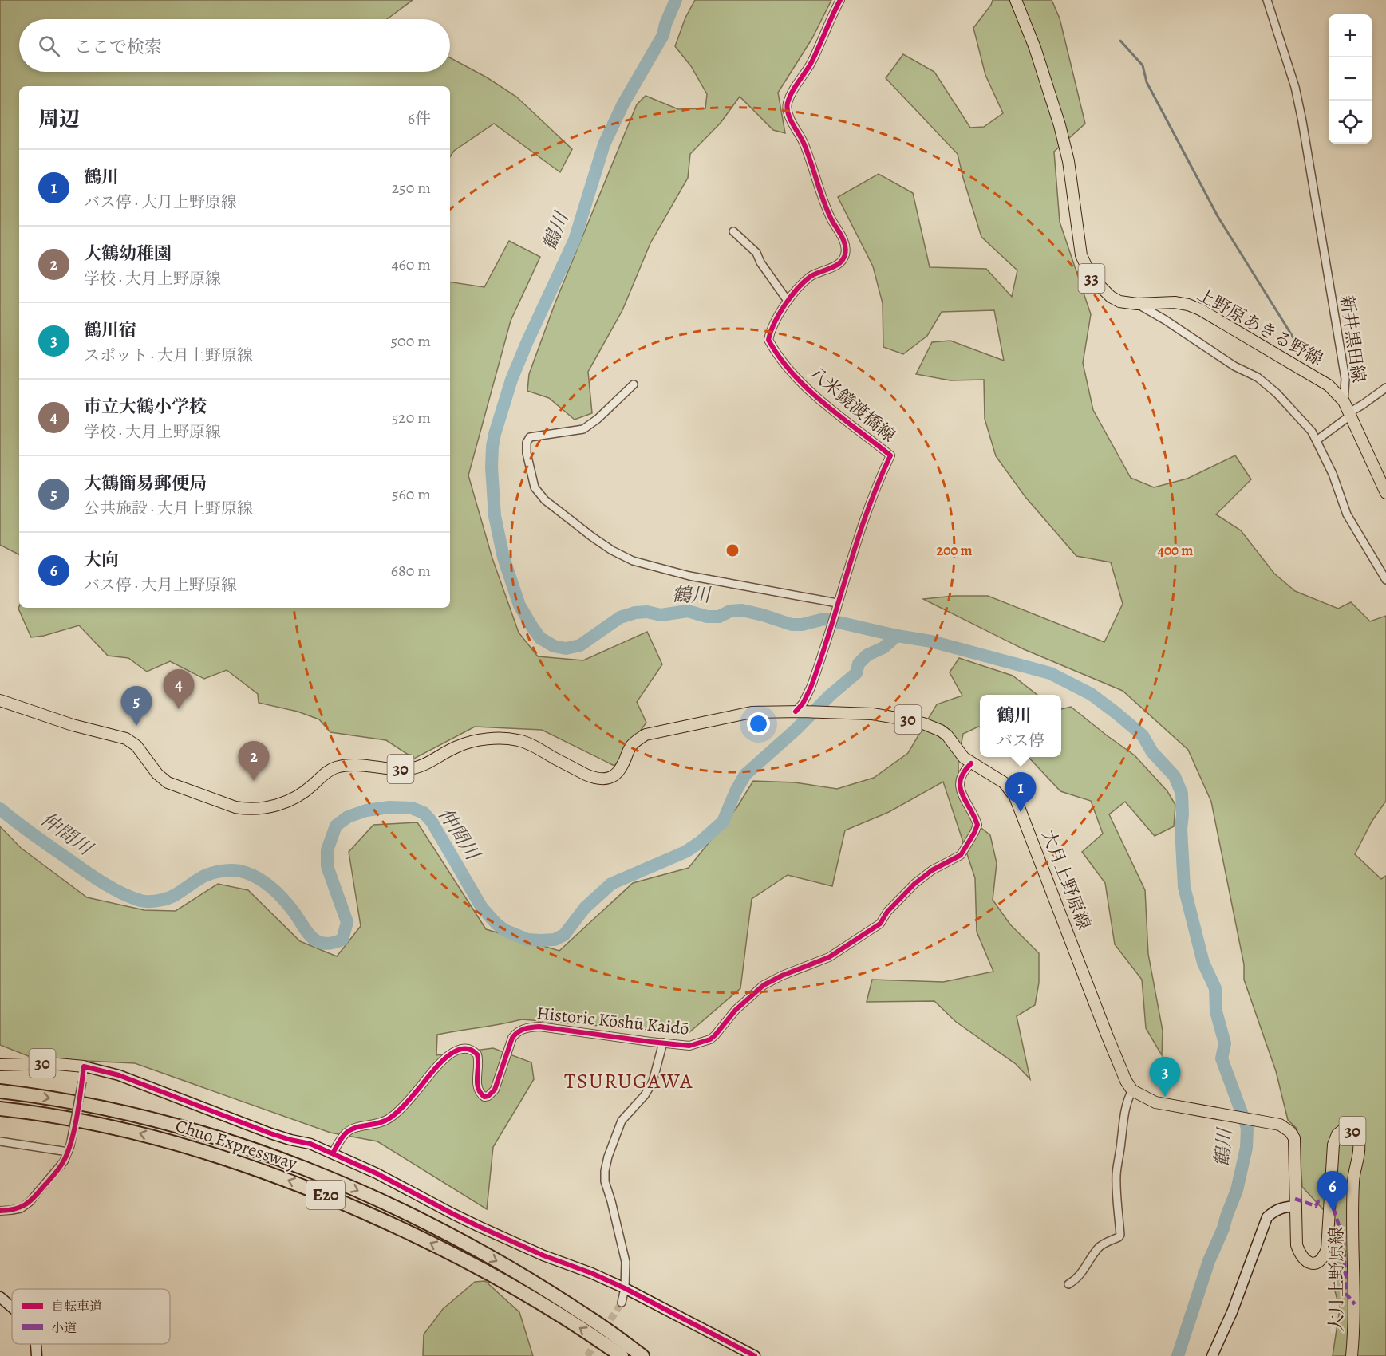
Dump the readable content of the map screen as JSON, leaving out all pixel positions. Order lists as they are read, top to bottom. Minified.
{"streets":{"highway":["Chuo Expressway","E20"],"main road":["33","上野原あきる野線","30","大月上野原線"],"street":["新井黒田線","八米鏡渡橋線","Historic Kōshū Kaidō"]},"crossings":[["上野原あきる野線","新井黒田線"],["大月上野原線","Historic Kōshū Kaidō"]],"districts":["TSURUGAWA"],"water":["鶴川","仲間川"],"legend":["自転車道","小道"],"page":{"map_buttons":["+","−"],"search":"ここで検索","heading":["周辺","6件"],"list":[{"mark":"1","name":"鶴川","note":"バス停 · 大月上野原線","value":"250 m"},{"mark":"2","name":"大鶴幼稚園","note":"学校 · 大月上野原線","value":"460 m"},{"mark":"3","name":"鶴川宿","note":"スポット · 大月上野原線","value":"500 m"},{"mark":"4","name":"市立大鶴小学校","note":"学校 · 大月上野原線","value":"520 m"},{"mark":"5","name":"大鶴簡易郵便局","note":"公共施設 · 大月上野原線","value":"560 m"},{"mark":"6","name":"大向","note":"バス停 · 大月上野原線","value":"680 m"}],"pins":["4","5","2","1","3","6"],"popup":["鶴川","バス停"]},"rings":["200 m","400 m"]}
